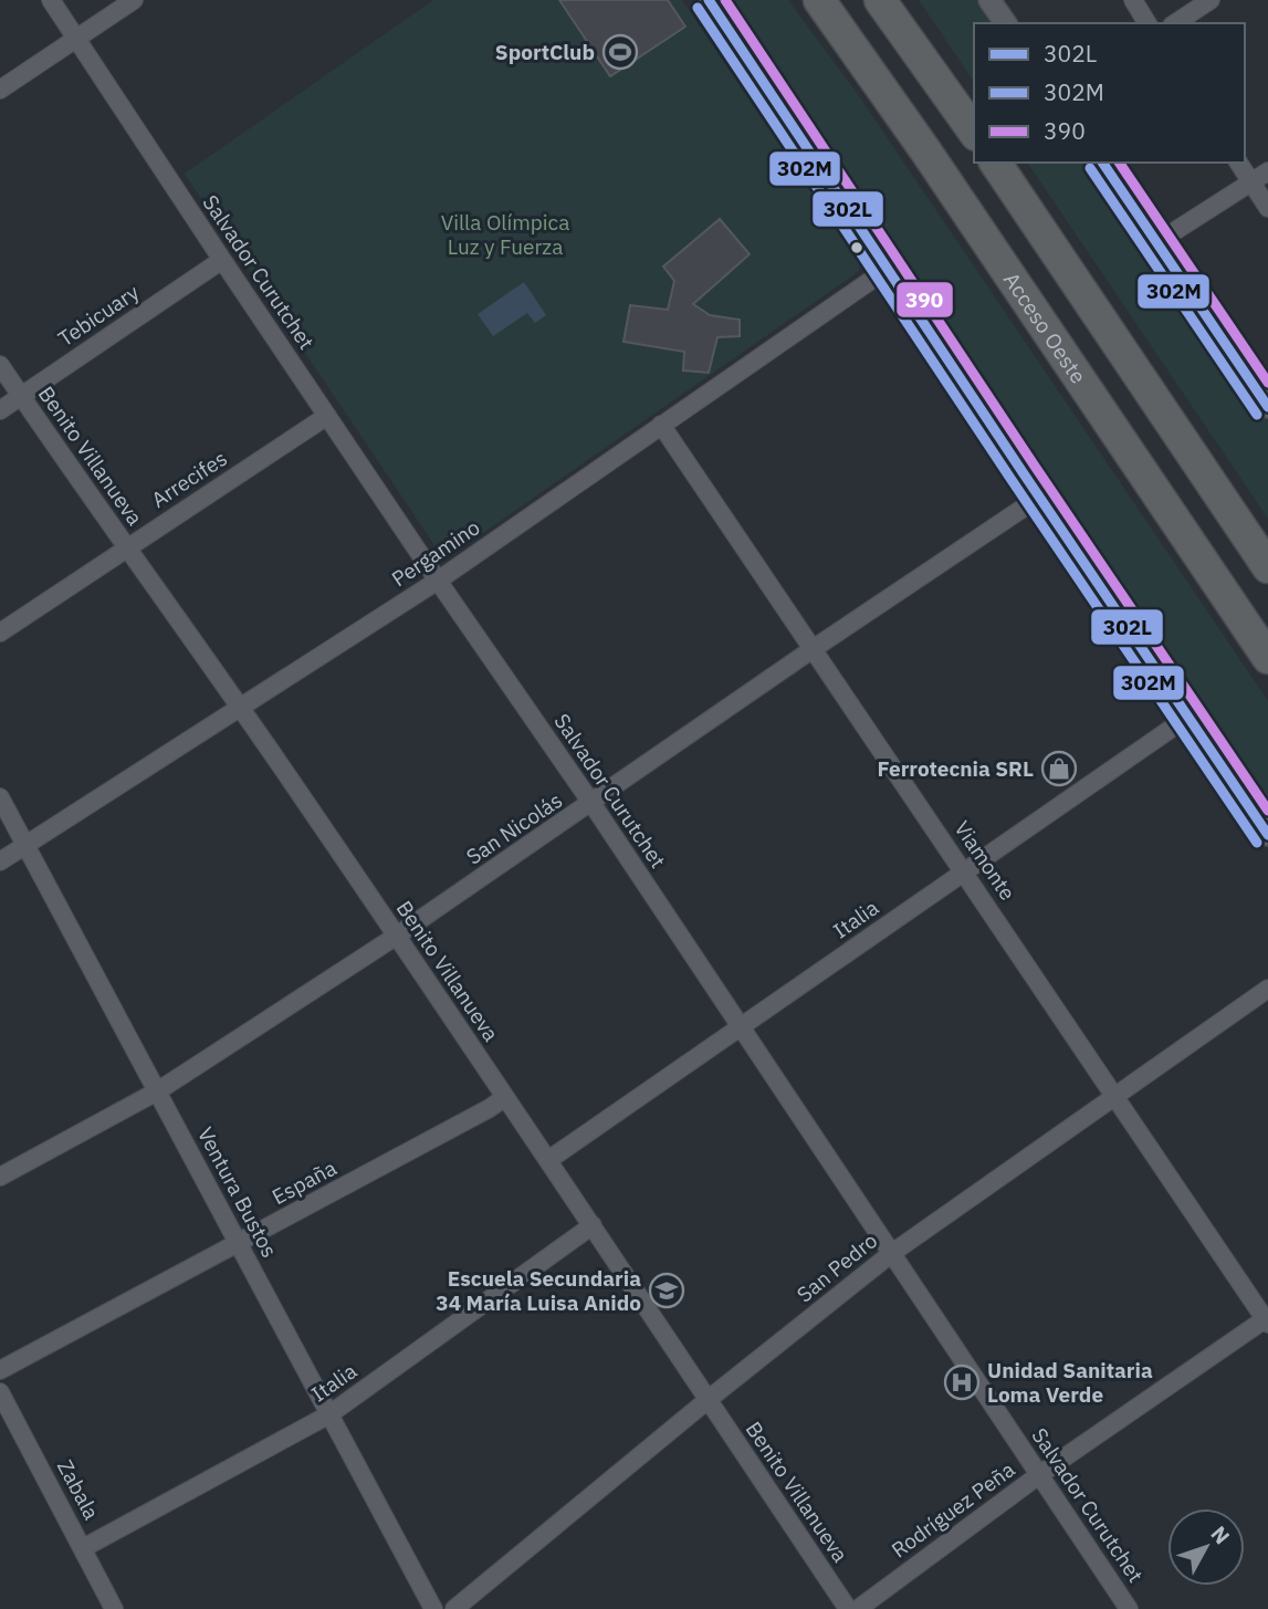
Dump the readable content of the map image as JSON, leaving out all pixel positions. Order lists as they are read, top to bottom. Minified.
{"streets":{"highway":["Acceso Oeste"],"street":["Salvador Curutchet","Tebicuary","Benito Villanueva","Arrecifes","Pergamino","San Nicolás","Viamonte","Italia","España","Ventura Bustos","San Pedro","Zabala","Rodríguez Peña"]},"crossings":[["Salvador Curutchet","Tebicuary"],["Salvador Curutchet","Arrecifes"],["Salvador Curutchet","Pergamino"],["Salvador Curutchet","San Nicolás"],["Salvador Curutchet","Italia"],["Salvador Curutchet","San Pedro"],["Salvador Curutchet","Rodríguez Peña"],["Tebicuary","Benito Villanueva"],["Benito Villanueva","Arrecifes"],["Benito Villanueva","Pergamino"],["Benito Villanueva","San Nicolás"],["Benito Villanueva","Italia"],["Benito Villanueva","España"],["Benito Villanueva","San Pedro"],["Pergamino","Viamonte"],["Pergamino","Ventura Bustos"],["San Nicolás","Viamonte"],["San Nicolás","Ventura Bustos"],["Viamonte","Italia"],["Viamonte","San Pedro"],["Viamonte","Rodríguez Peña"],["Italia","Ventura Bustos"],["Italia","Zabala"],["España","Ventura Bustos"]],"parks":["Villa Olímpica Luz y Fuerza"],"places":{"sports":["SportClub"],"shop":["Ferrotecnia SRL"],"school or university":["Escuela Secundaria 34 María Luisa Anido"],"hospital":["Unidad Sanitaria Loma Verde"]},"lines":["transit line 302L","transit line 390","transit line 302M"],"legend":["302L","302M","390"],"north":"top right"}
